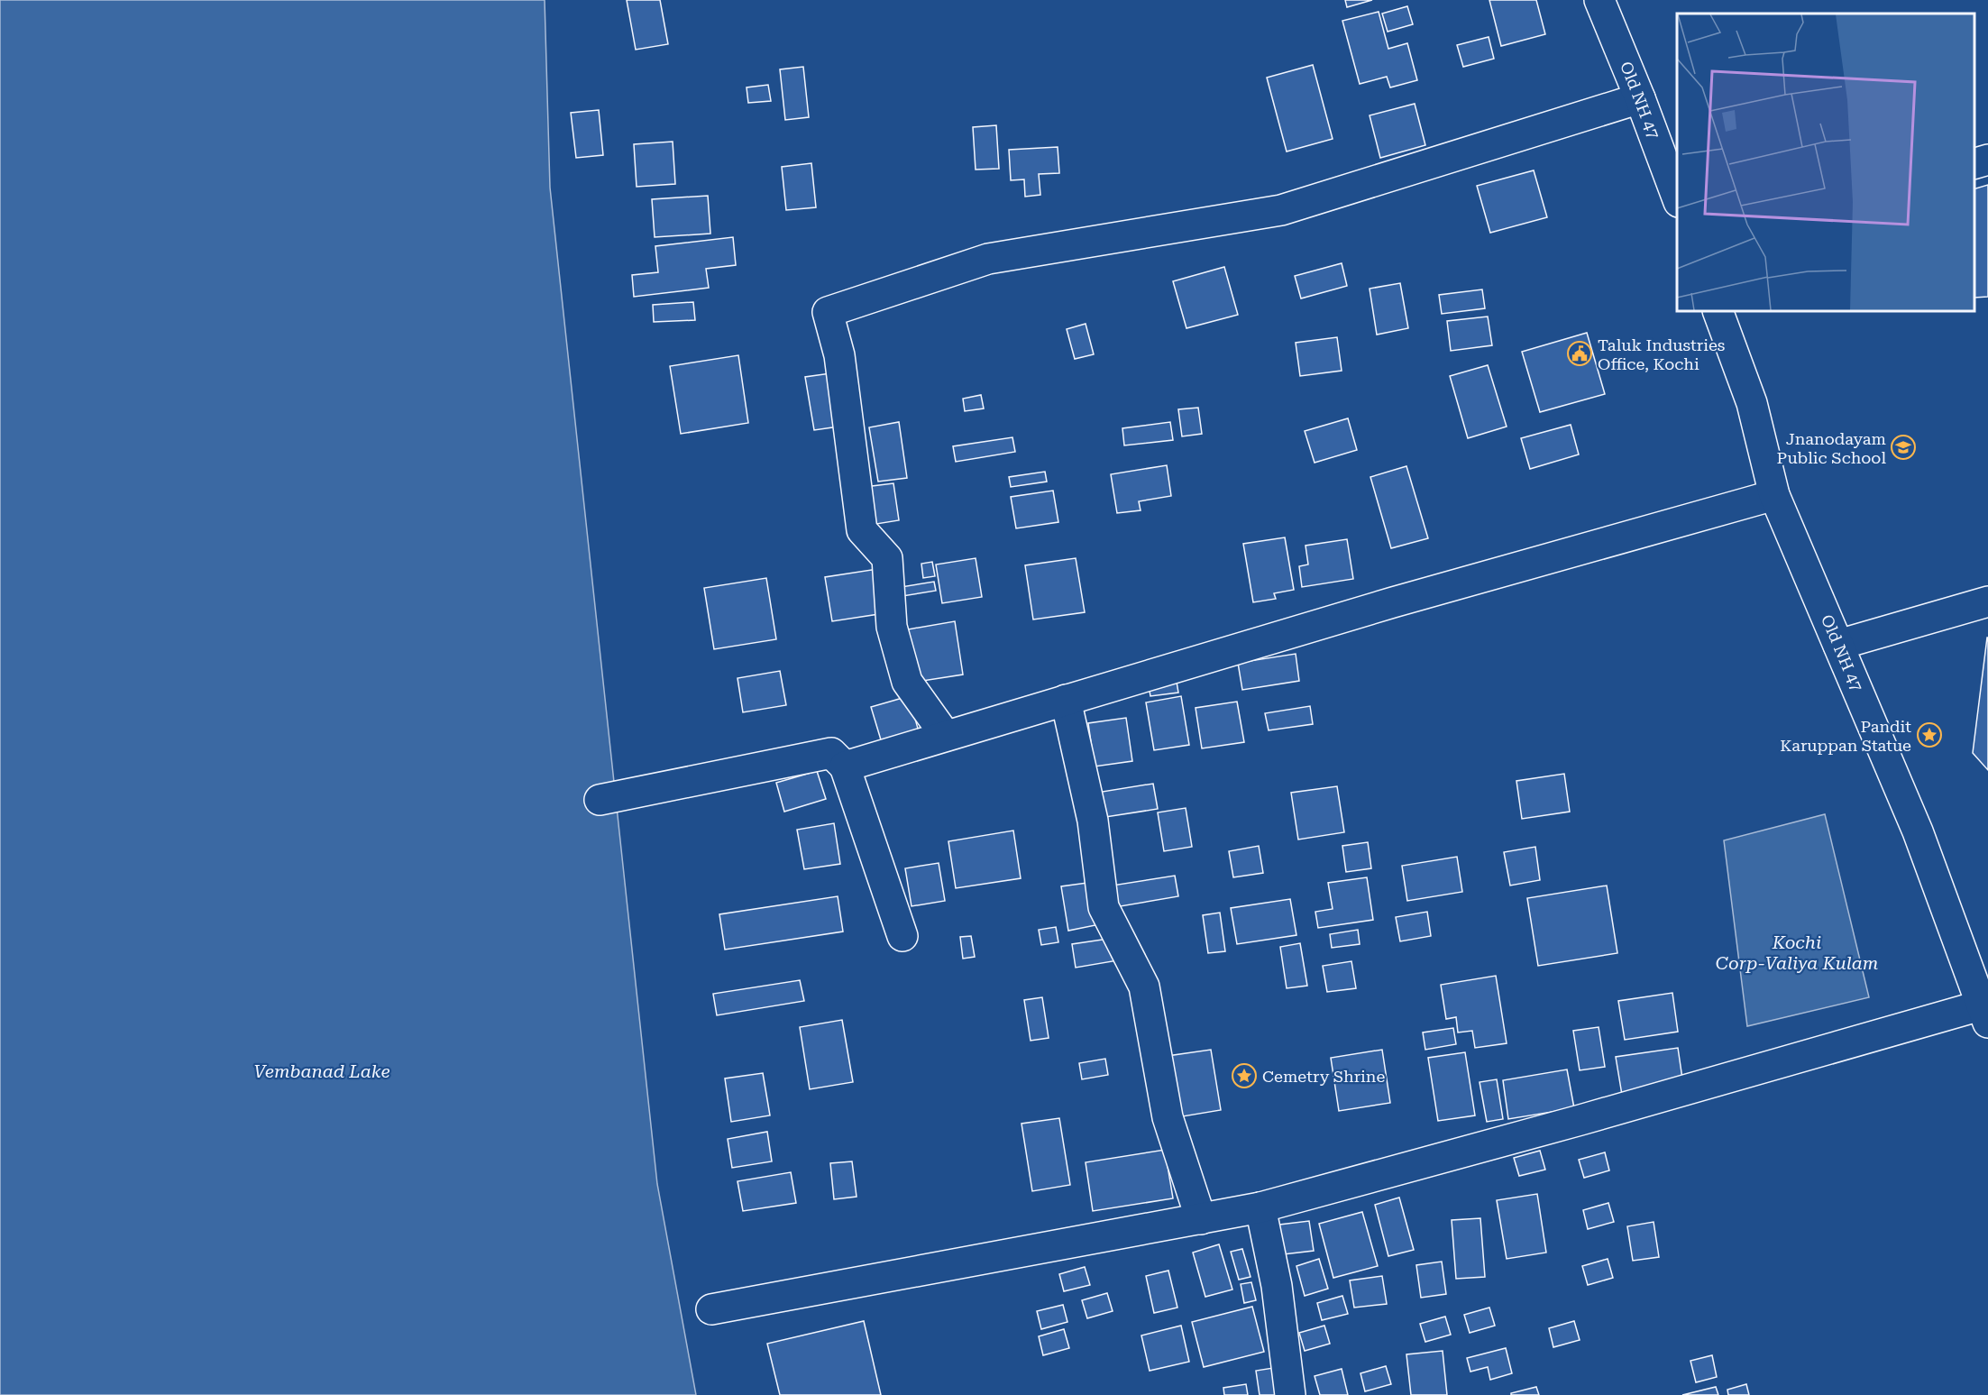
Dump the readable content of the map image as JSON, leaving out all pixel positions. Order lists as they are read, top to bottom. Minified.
{"streets":{"street":["Old NH 47"]},"water":["Kochi Corp-Valiya Kulam","Vembanad Lake"],"places":{"public building":["Taluk Industries Office, Kochi"],"school or university":["Jnanodayam Public School"],"place":["Pandit Karuppan Statue","Cemetry Shrine"]}}
